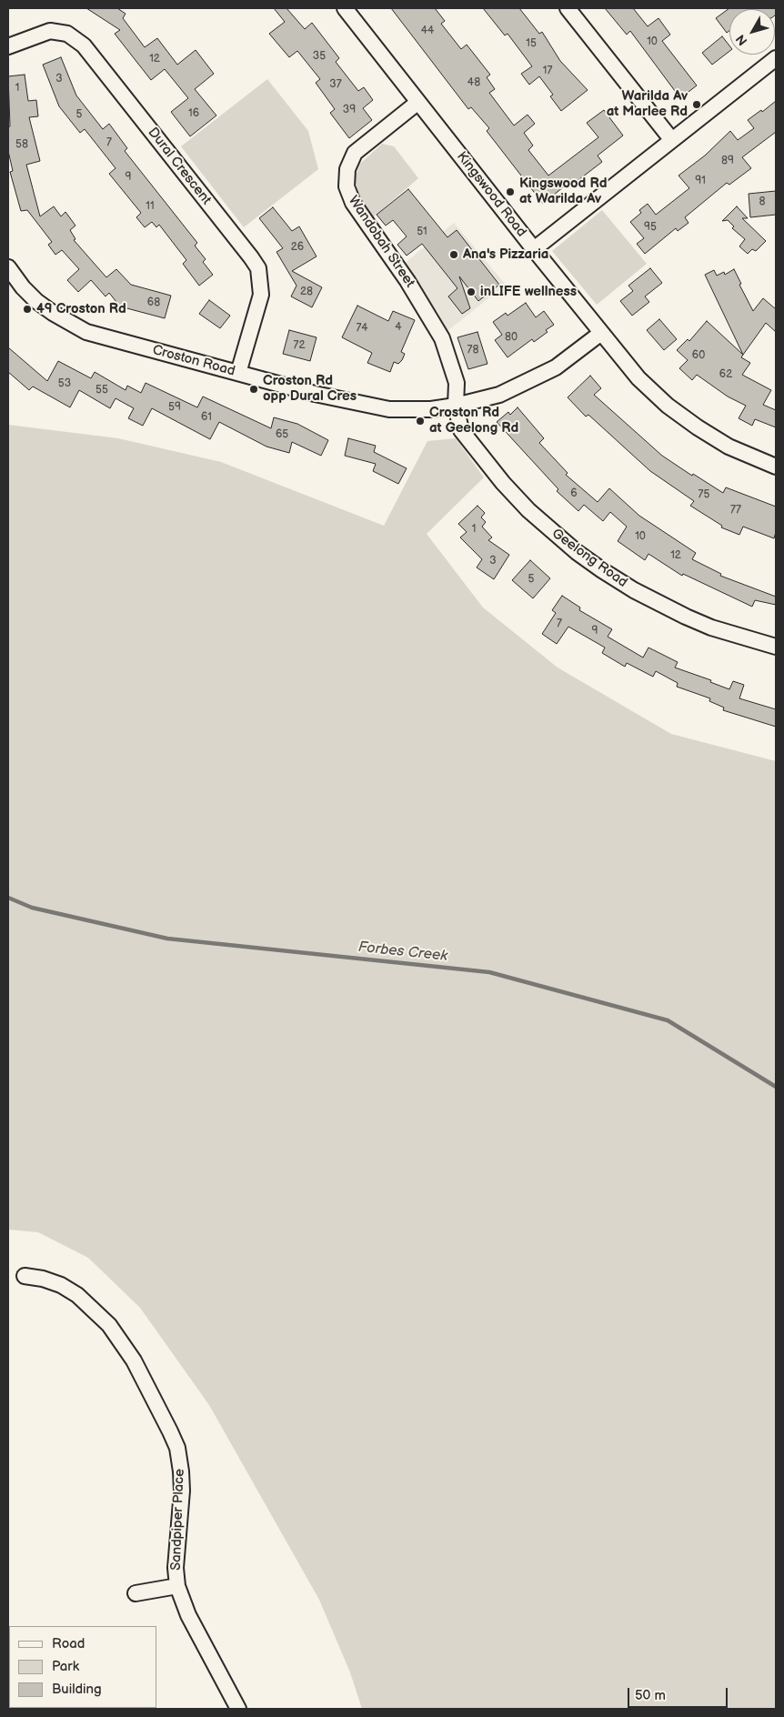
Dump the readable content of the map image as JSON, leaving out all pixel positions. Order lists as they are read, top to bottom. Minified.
{"streets":{"street":["Dural Crescent","Kingswood Road","Wandobah Street","Croston Road","Geelong Road","Sandpiper Place"]},"crossings":[["Dural Crescent","Croston Road"],["Kingswood Road","Wandobah Street"],["Kingswood Road","Croston Road"],["Wandobah Street","Croston Road"],["Wandobah Street","Geelong Road"],["Croston Road","Geelong Road"]],"water":["Forbes Creek"],"places":["Warilda Av at Marlee Rd","Kingswood Rd at Warilda Av","Ana's Pizzaria","inLIFE wellness","49 Croston Rd","Croston Rd opp Dural Cres","Croston Rd at Geelong Rd"],"house_numbers":["44","10","15","35","12","17","3","48","37","1","39","16","5","7","58","89","9","91","8","11","95","51","26","28","68","4","74","80","72","78","60","62","53","55","59","61","65","6","75","77","1","10","12","3","5","7","9"],"legend":["Road","Park","Building"],"scale_bar":"50 m","north":"bottom left"}
